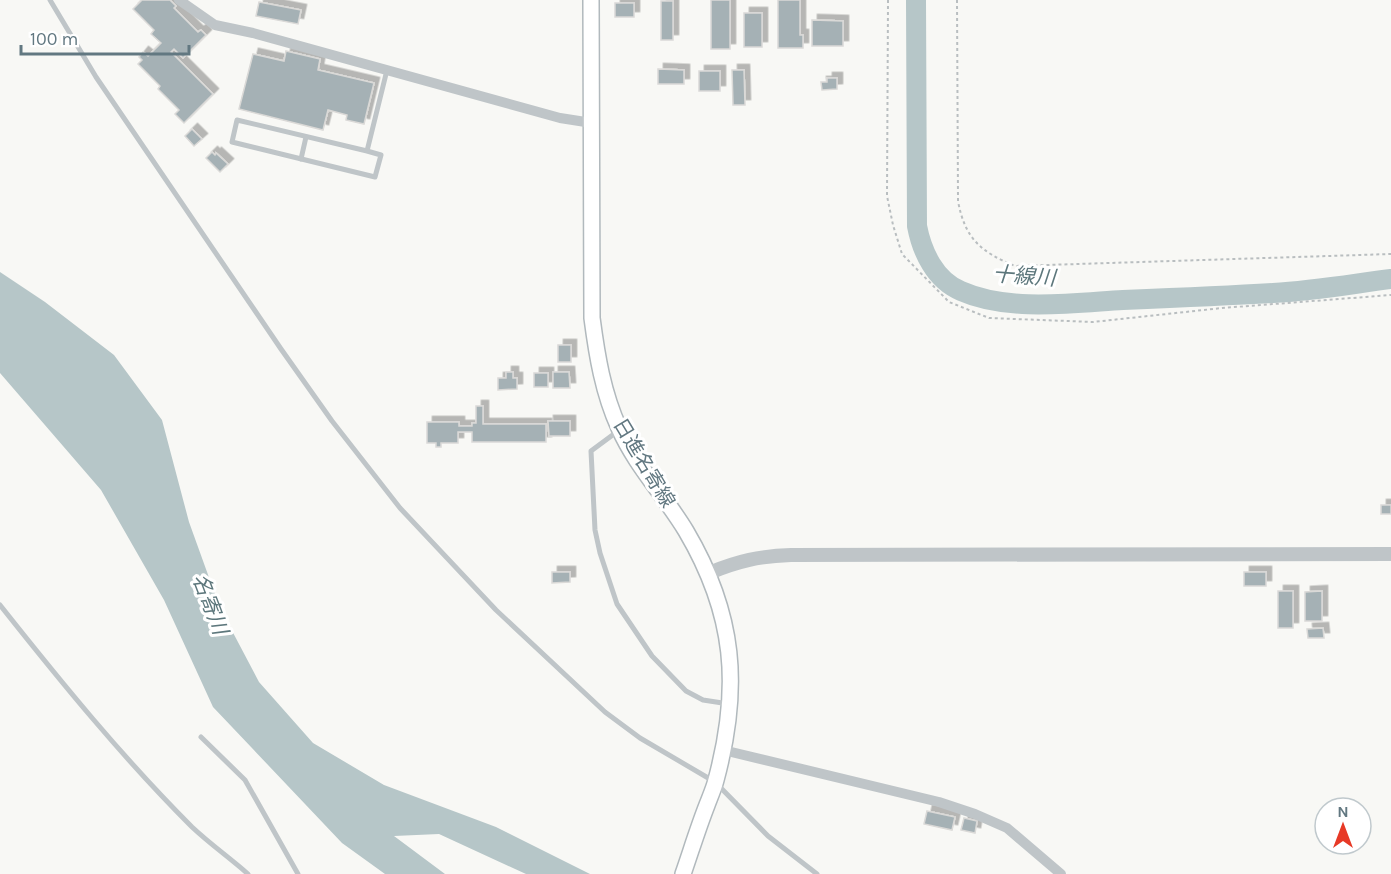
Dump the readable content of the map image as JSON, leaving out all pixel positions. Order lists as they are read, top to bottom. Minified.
{"streets":{"main road":["日進名寄線"]},"water":["十線川","名寄川"],"scale_bar":"100 m","north":"top"}
